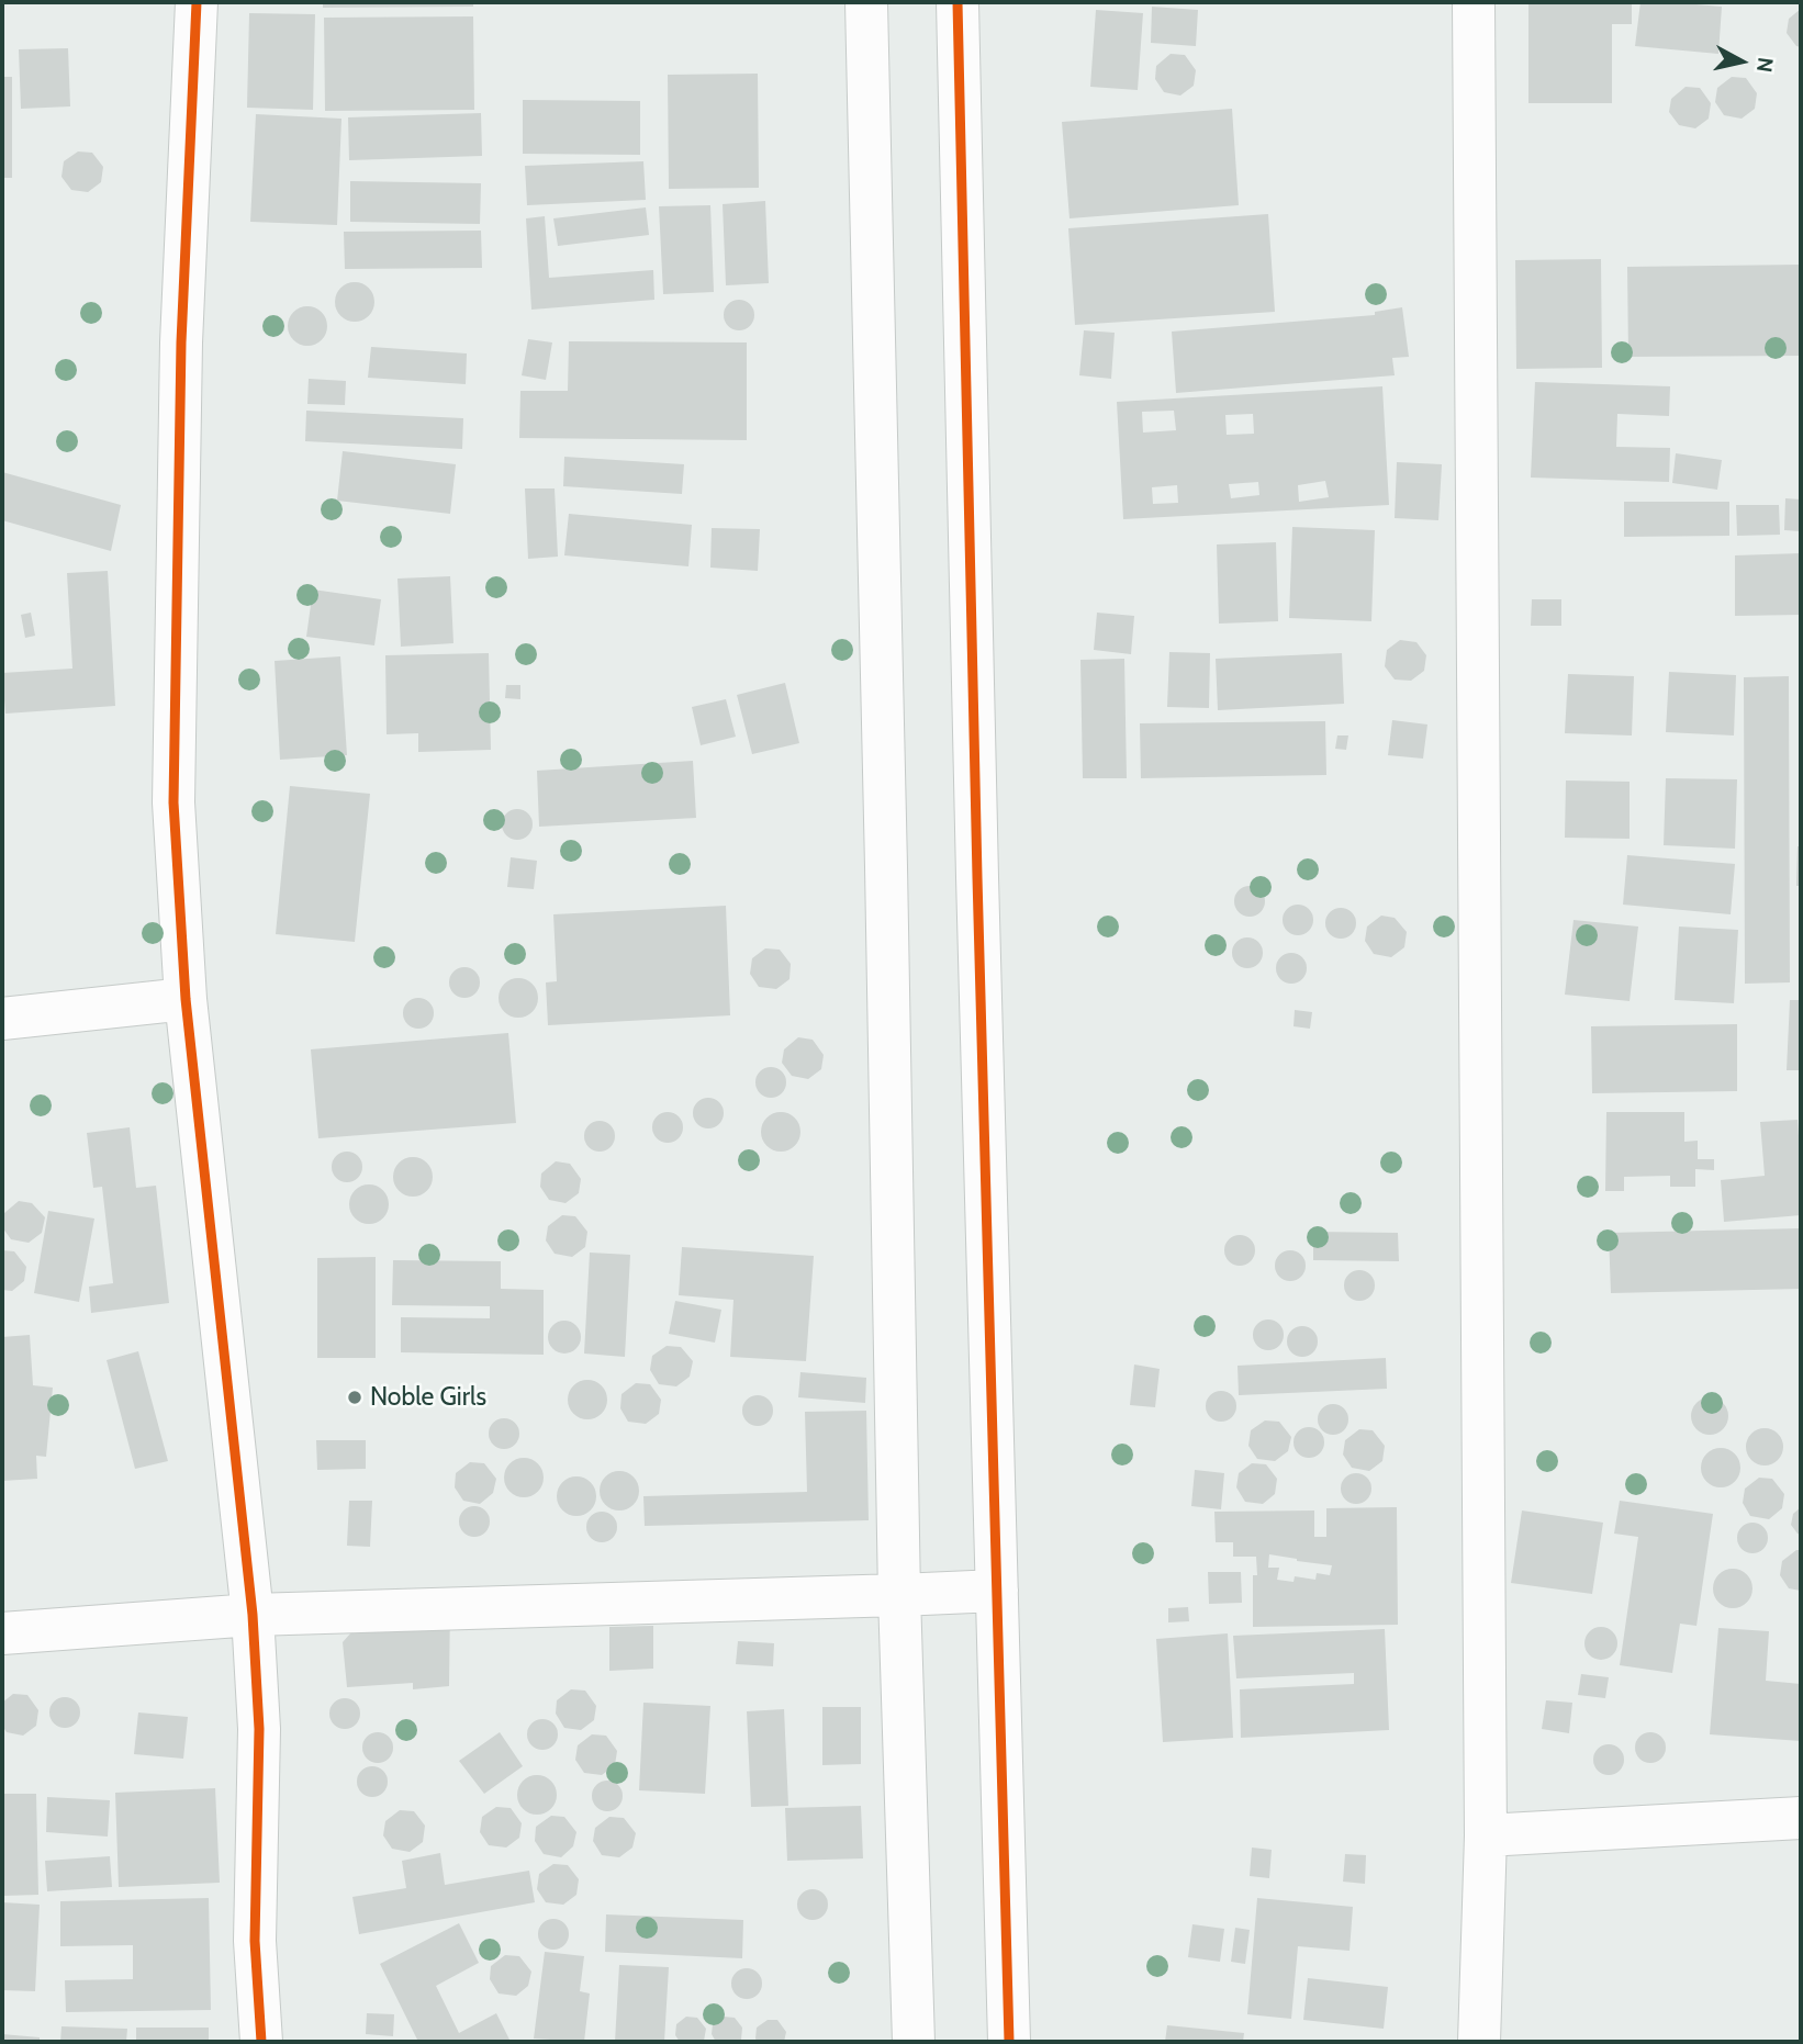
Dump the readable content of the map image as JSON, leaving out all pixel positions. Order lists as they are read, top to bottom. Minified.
{"places":["Noble Girls"],"north":"right"}
